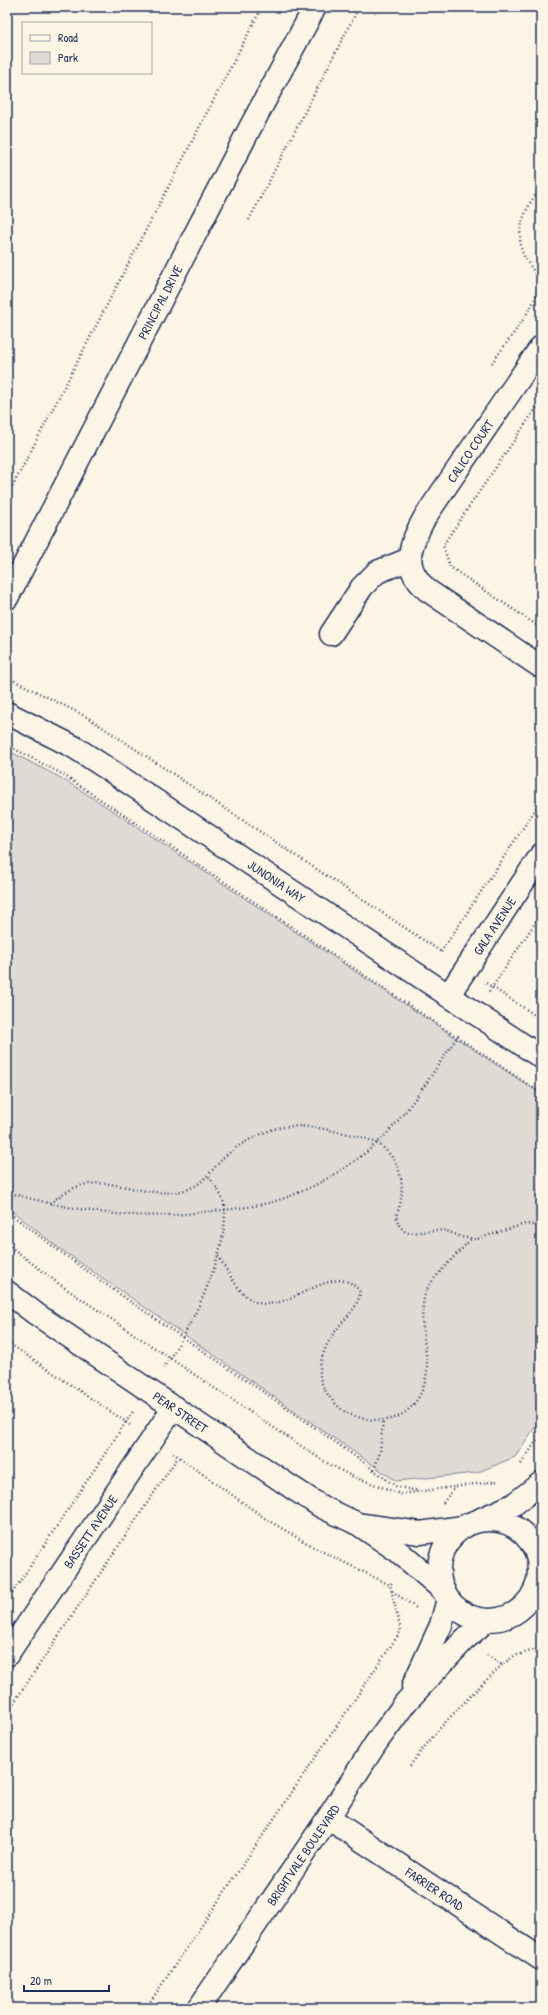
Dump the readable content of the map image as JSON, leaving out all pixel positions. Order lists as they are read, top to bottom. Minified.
{"streets":{"street":["PRINCIPAL DRIVE","CALICO COURT","JUNONIA WAY","GALA AVENUE","PEAR STREET","BASSETT AVENUE","BRIGHTVALE BOULEVARD","FARRIER ROAD"]},"crossings":[["JUNONIA WAY","GALA AVENUE"],["PEAR STREET","BASSETT AVENUE"],["PEAR STREET","BRIGHTVALE BOULEVARD"],["BRIGHTVALE BOULEVARD","FARRIER ROAD"]],"legend":["Road","Park"],"scale_bar":"20 m"}
